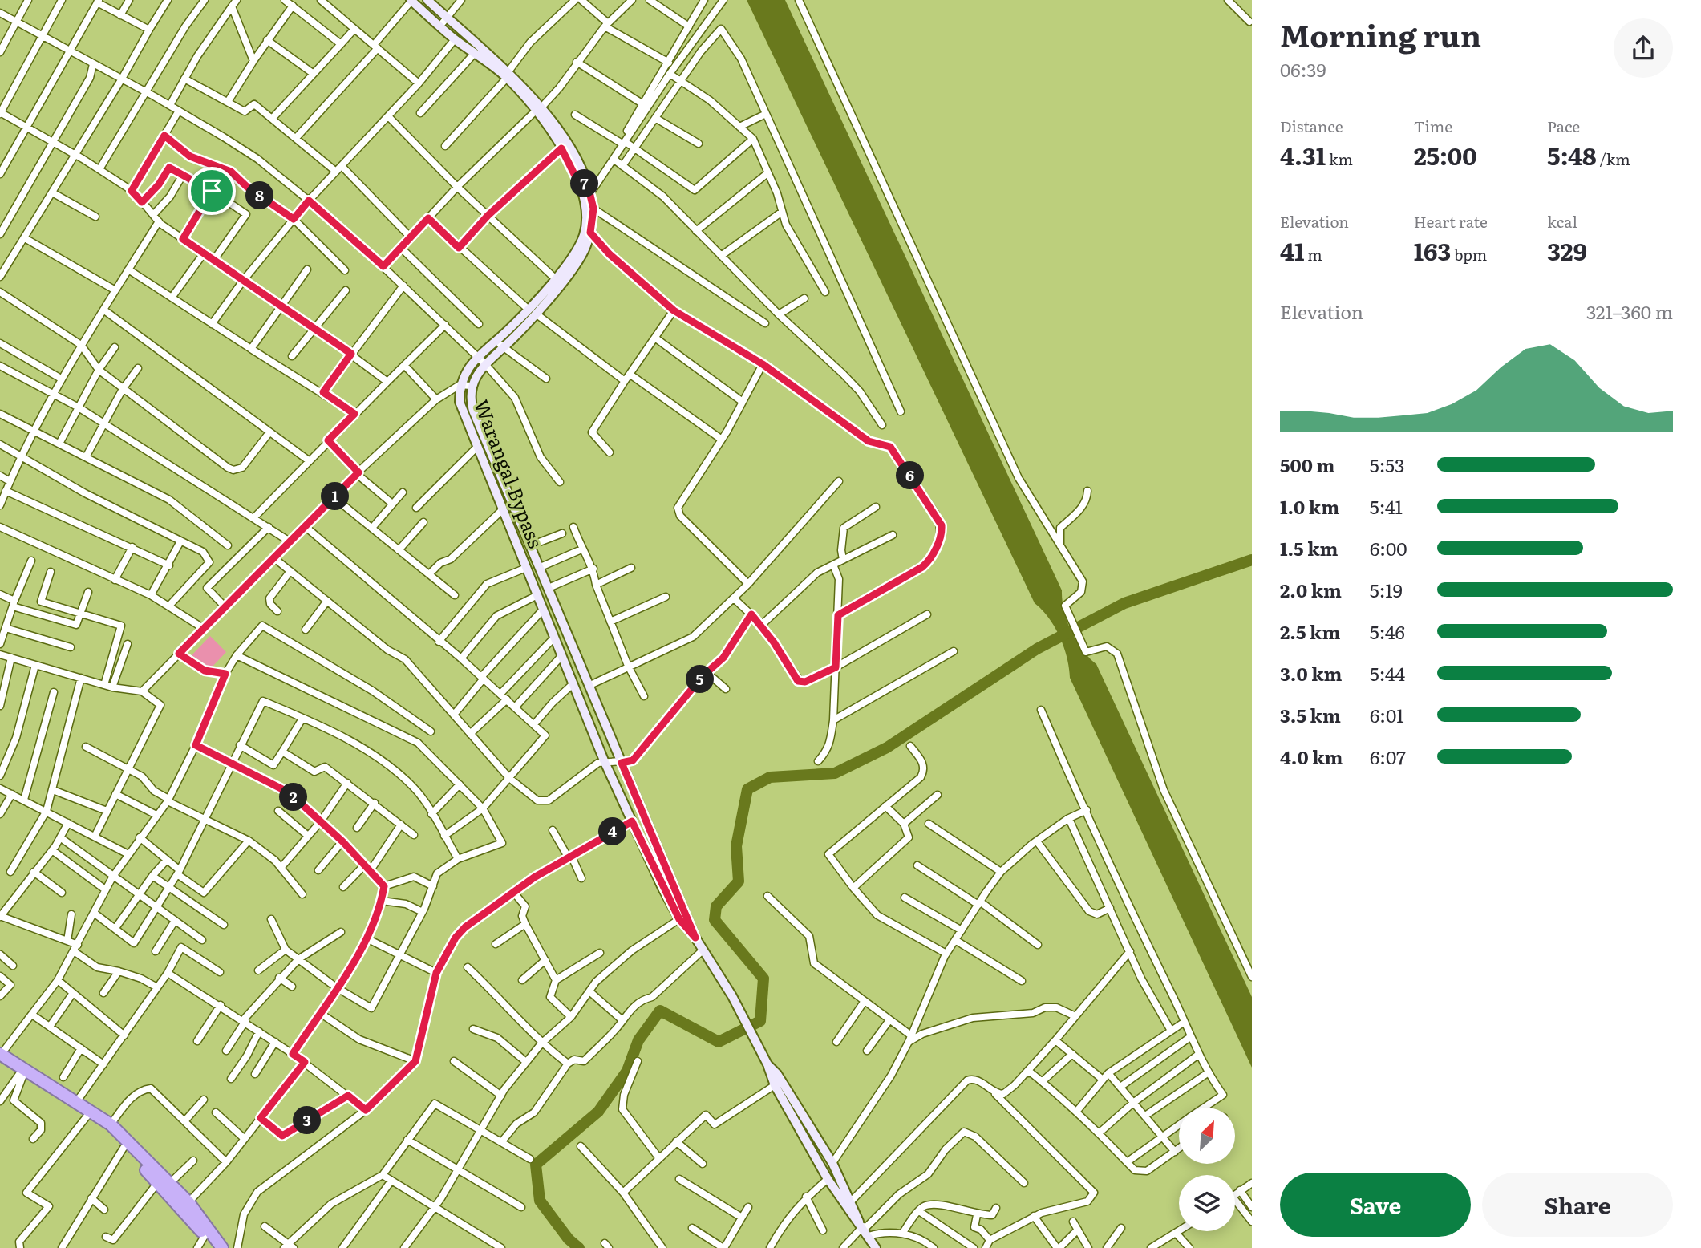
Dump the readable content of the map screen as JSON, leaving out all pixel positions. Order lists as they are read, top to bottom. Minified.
{"streets":{"main road":["Warangal Bypass"]},"north":"top right","page":{"heading":["Morning run","06:39"],"stats":[["Distance","4.31 km"],["Time","25:00"],["Pace","5:48 /km"],["Elevation","41 m"],["Heart rate","163 bpm"],["kcal","329"]],"pins":["7","8","6","1","5","2","4","3"],"chart":["Elevation","321–360 m"],"list":[{"name":"500 m","note":"5:53"},{"name":"1.0 km","note":"5:41"},{"name":"1.5 km","note":"6:00"},{"name":"2.0 km","note":"5:19"},{"name":"2.5 km","note":"5:46"},{"name":"3.0 km","note":"5:44"},{"name":"3.5 km","note":"6:01"},{"name":"4.0 km","note":"6:07"}],"buttons":["Save","Share"]}}
